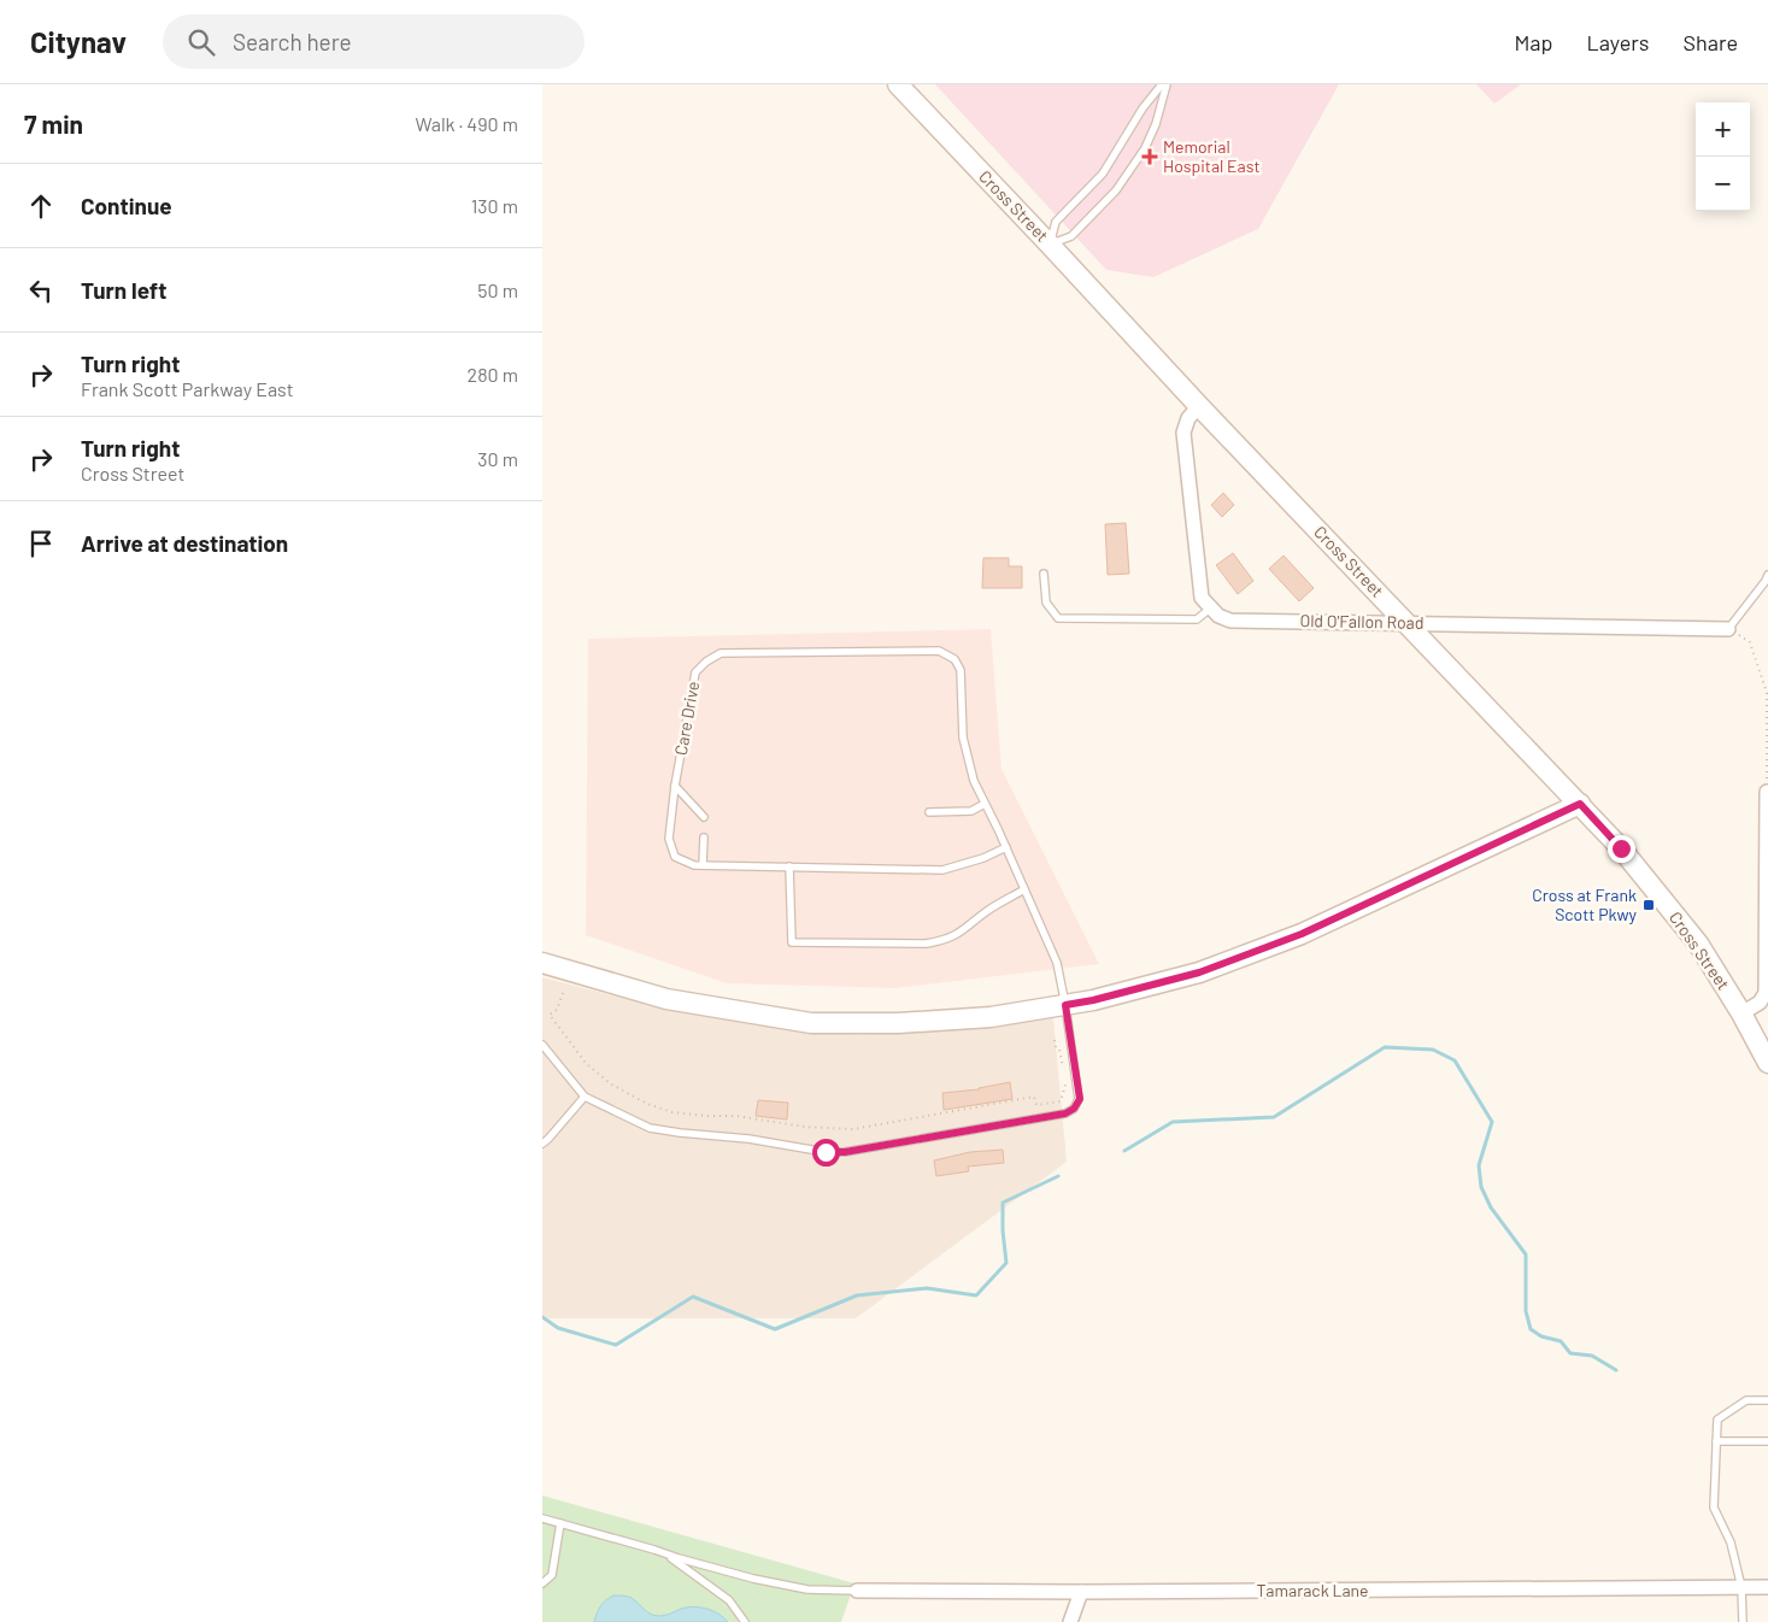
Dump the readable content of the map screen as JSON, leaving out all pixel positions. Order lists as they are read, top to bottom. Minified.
{"streets":{"main road":["Cross Street"],"street":["Old O'Fallon Road","Tamarack Lane"],"lane":["Care Drive"]},"crossings":[["Cross Street","Old O'Fallon Road"]],"places":{"health":["Memorial Hospital East"],"transit":["Cross at Frank Scott Pkwy"]},"page":{"header":"Citynav","search":"Search here","nav":["Map","Layers","Share"],"heading":["7 min","Walk · 490 m"],"map_buttons":["+","−"],"list":[["Continue","130 m"],["Turn left","50 m"],["Turn right","Frank Scott Parkway East","280 m"],["Turn right","Cross Street","30 m"],"Arrive at destination"]}}
